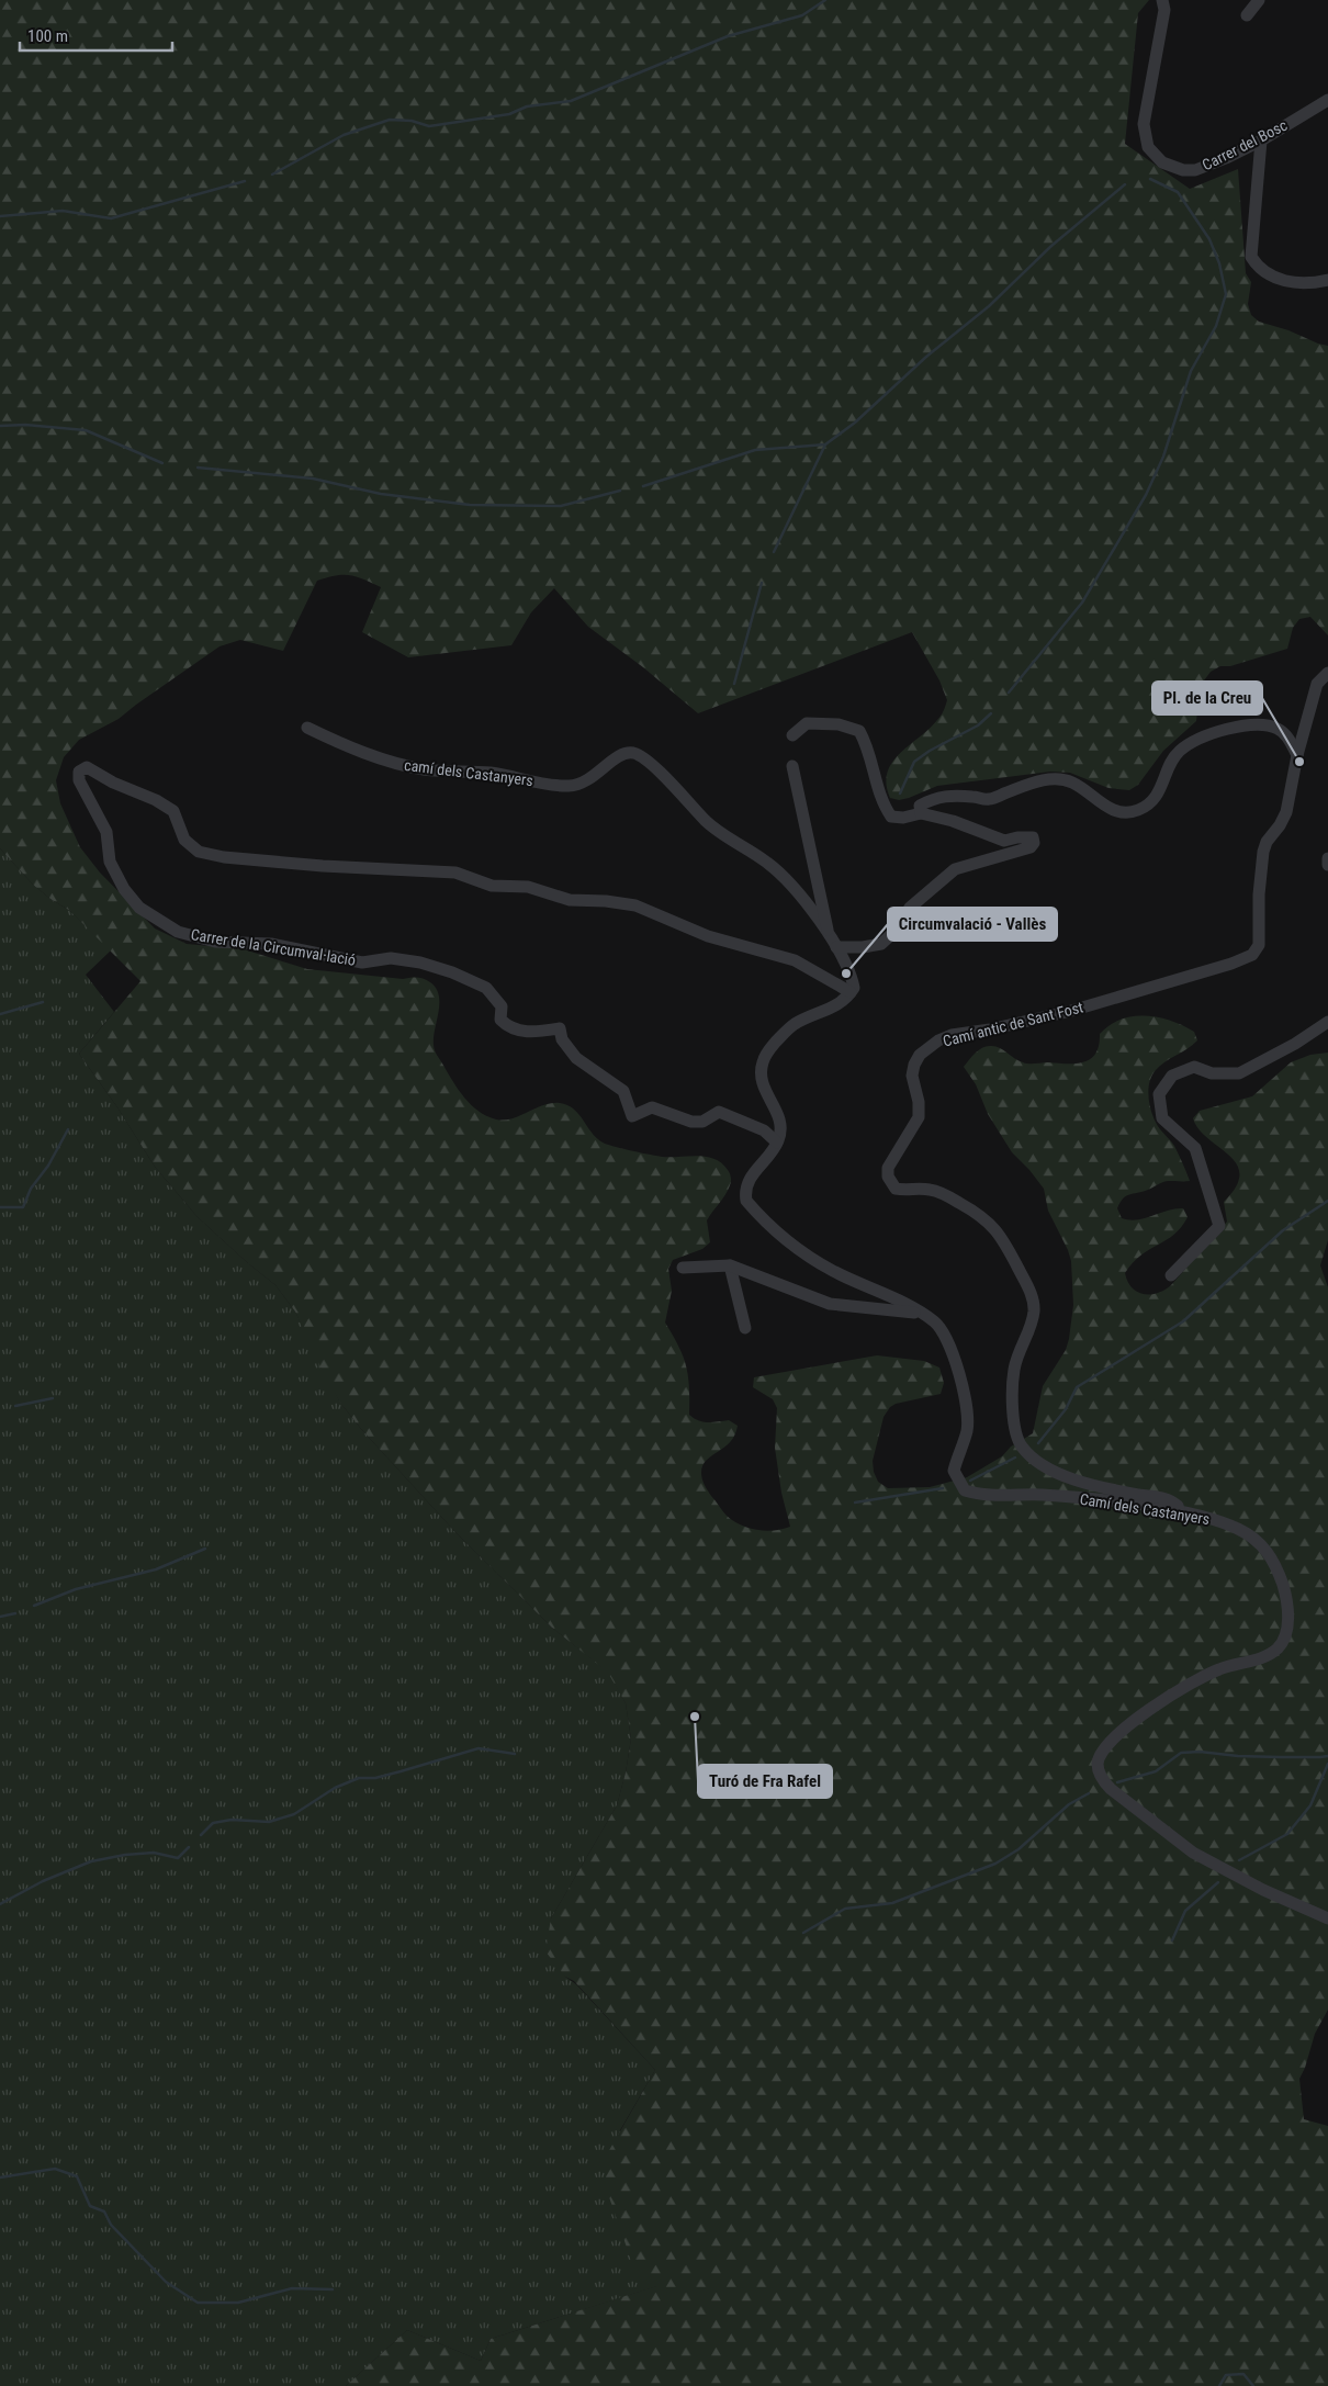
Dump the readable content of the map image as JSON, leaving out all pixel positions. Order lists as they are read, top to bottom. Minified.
{"streets":{"street":["Carrer del Bosc","camí dels Castanyers","Carrer de la Circumval·lació","Camí antic de Sant Fost","Camí dels Castanyers"]},"crossings":[["camí dels Castanyers","Carrer de la Circumval·lació"],["Camí antic de Sant Fost","Camí dels Castanyers"]],"places":["Pl. de la Creu","Circumvalació - Vallès","Turó de Fra Rafel"],"scale_bar":"100 m"}
